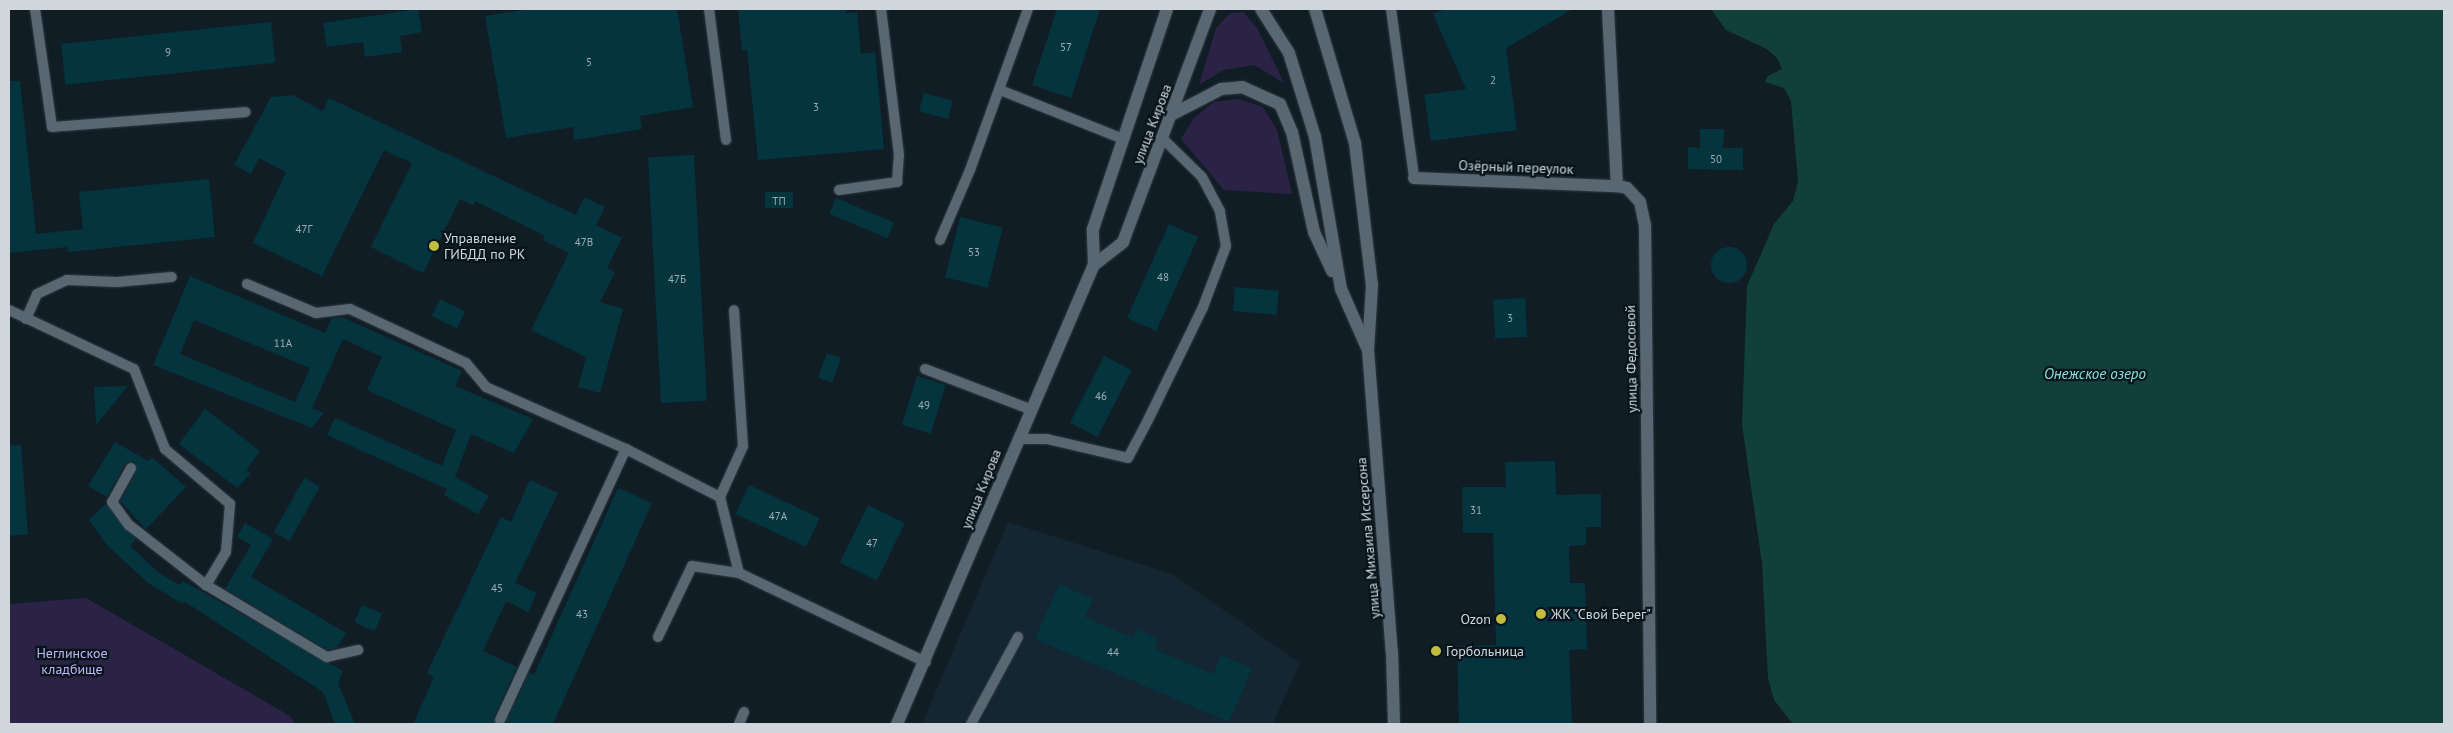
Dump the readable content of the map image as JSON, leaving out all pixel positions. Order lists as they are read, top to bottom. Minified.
{"streets":{"main road":["улица Кирова","Озёрный переулок","улица Федосовой","улица Михаила Иссерсона"]},"crossings":[["Озёрный переулок","улица Федосовой"]],"water":["Онежское озеро"],"parks":["Неглинское кладбище"],"places":["Управление ГИБДД по РК","ЖК \"Свой Берег\"","Ozon","Горбольница"],"house_numbers":["57","9","5","2","3","50","ТП","47Г","47В","53","48","47Б","3","11А","46","49","31","47А","47","45","43","44"]}
